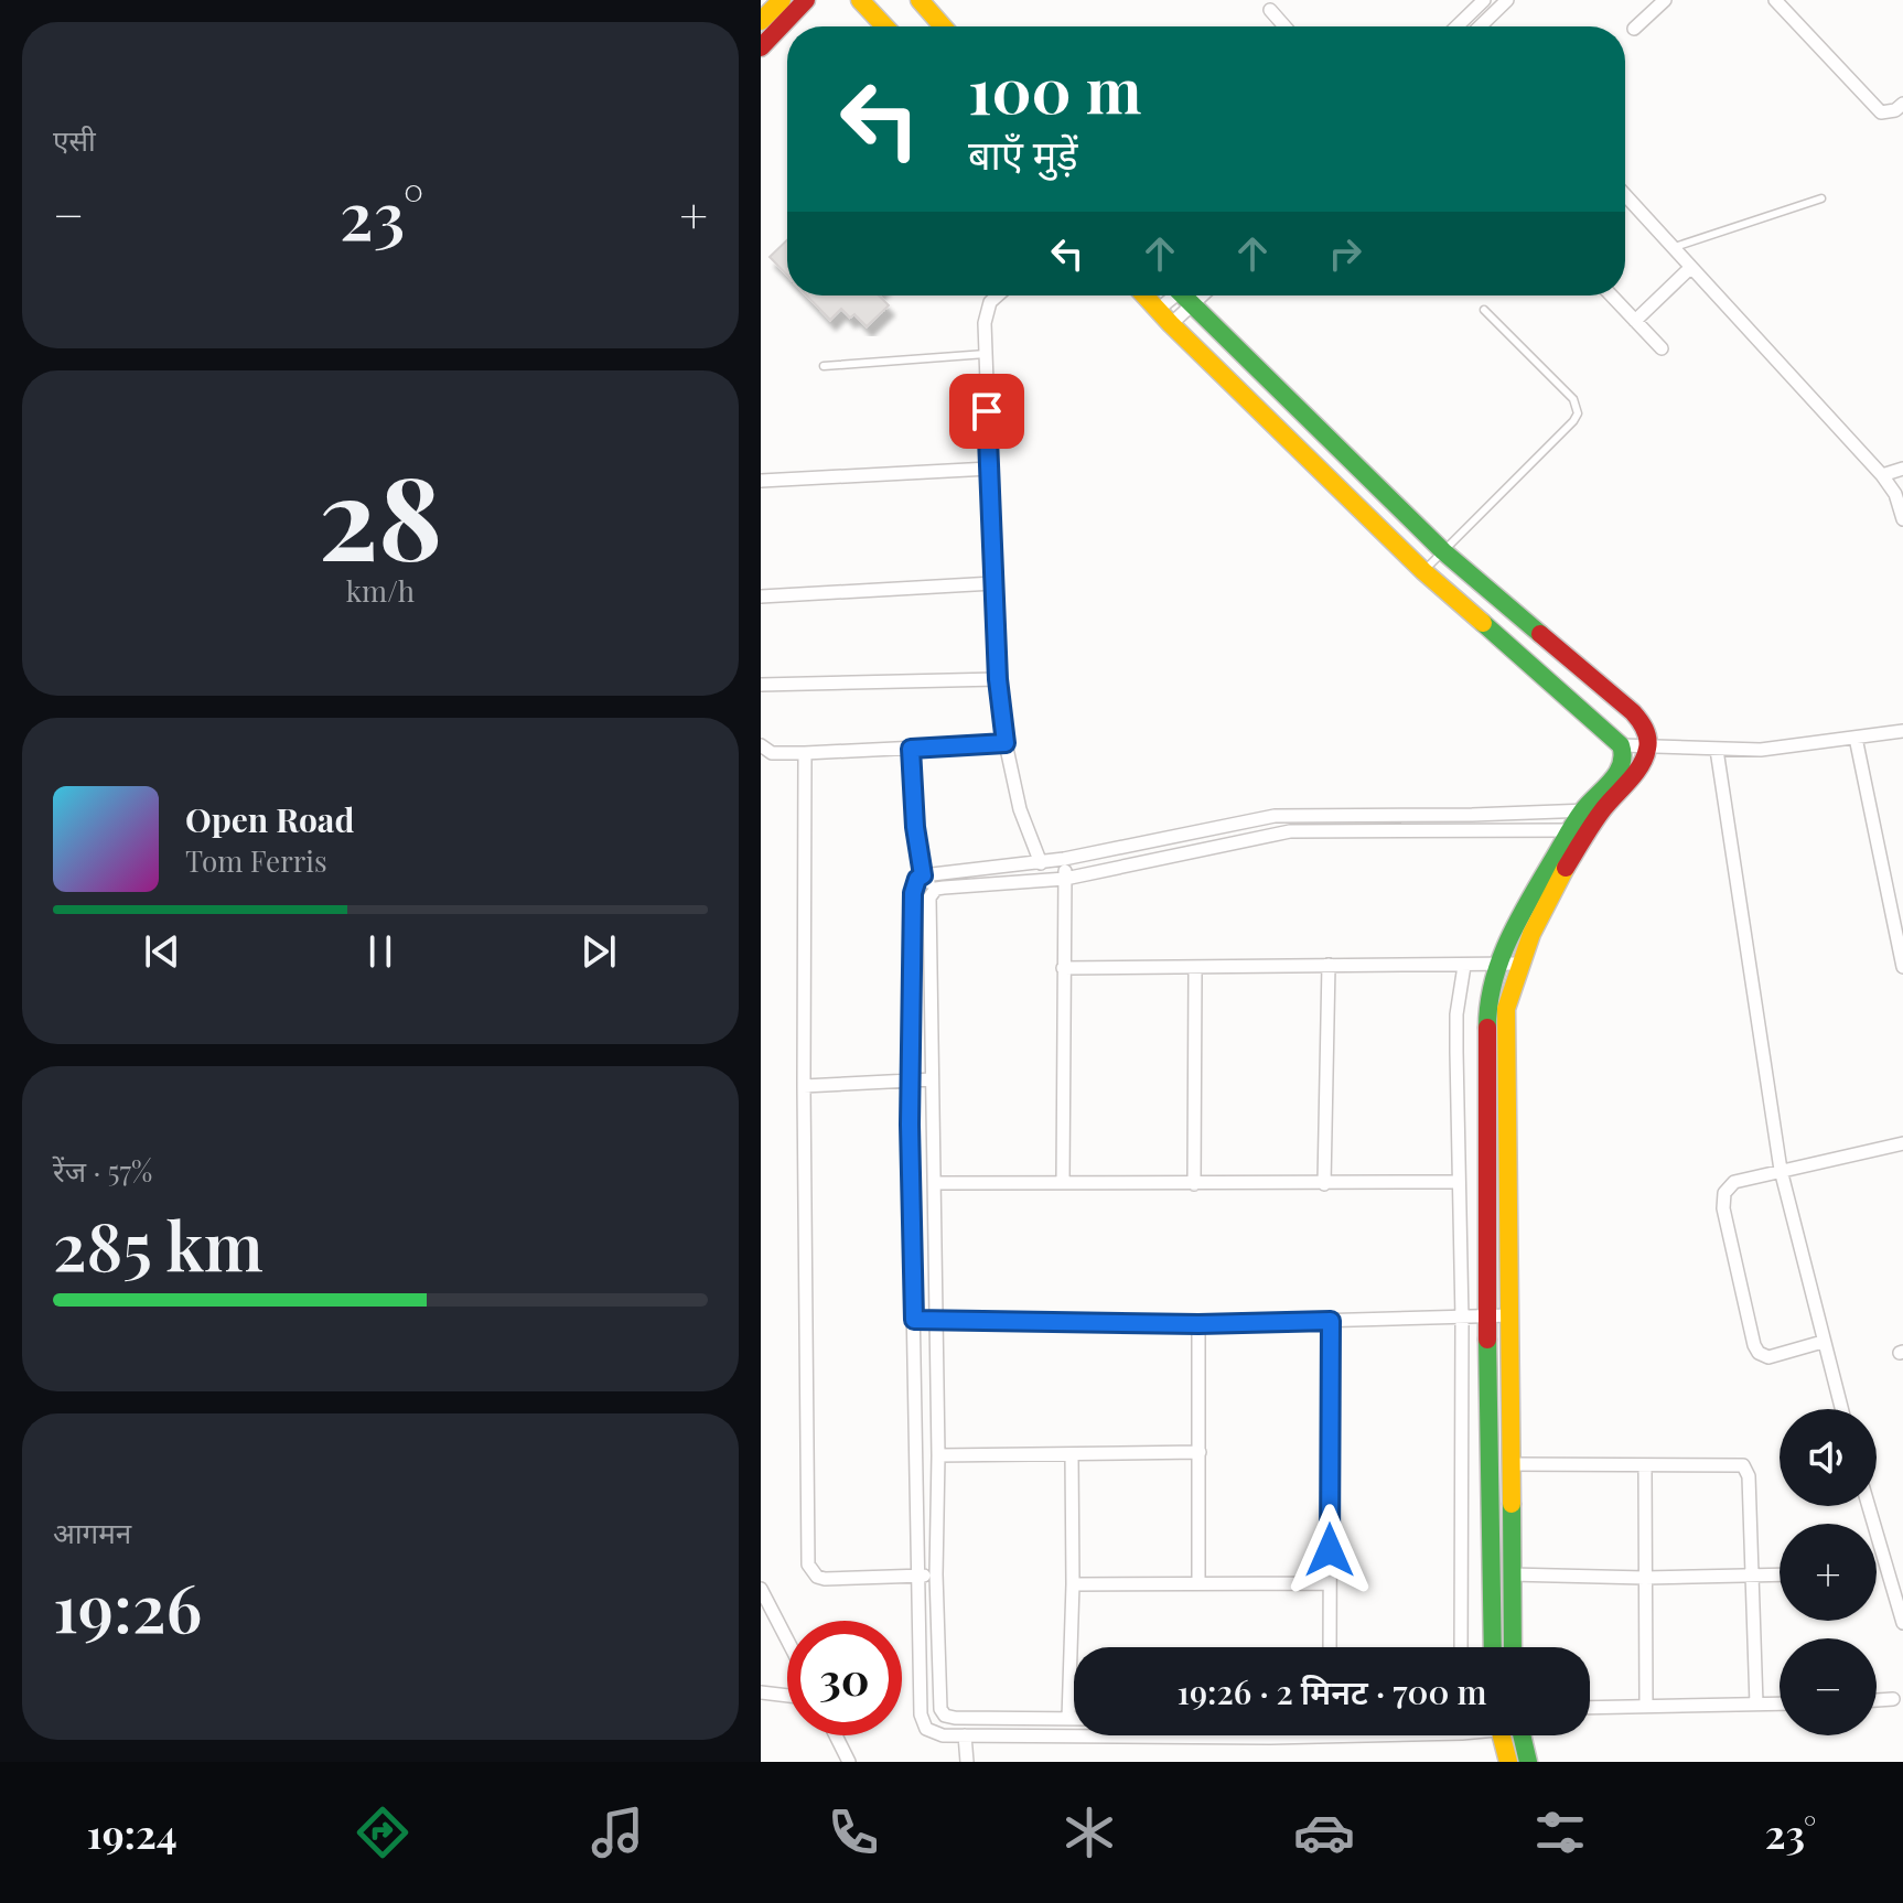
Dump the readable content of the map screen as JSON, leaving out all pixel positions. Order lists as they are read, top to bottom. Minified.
{"page":{"tile":["एसी",["28","km/h"],["रेंज · 57%","285 km"],["आगमन","19:26"]],"turn":["100 m","बाएँ मुड़ें"],"heat":["−","23°","+"],"song":["Open Road","Tom Ferris"],"map_buttons":["+","−"],"limit":"30","trip":"19:26 · 2 मिनट · 700 m","tabs":["19:24","23°"]}}
